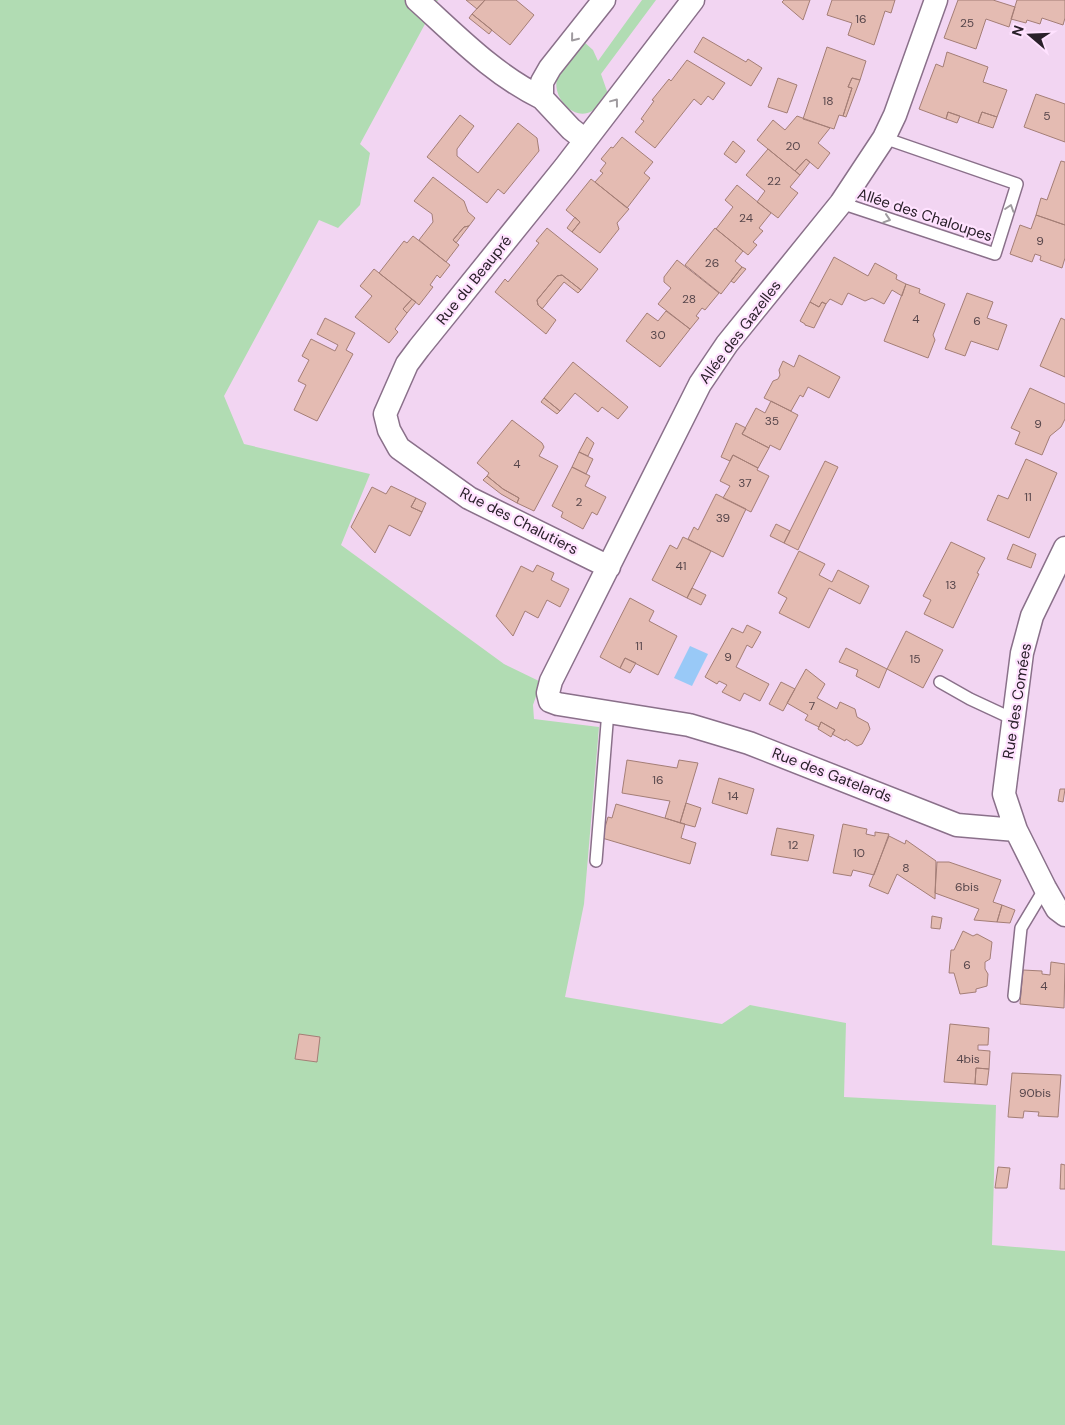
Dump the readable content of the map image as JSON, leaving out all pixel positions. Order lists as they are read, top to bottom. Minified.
{"streets":{"street":["Rue du Beaupré","Allée des Gazelles","Rue des Chalutiers","Rue des Comées","Rue des Gatelards"],"lane":["Allée des Chaloupes"]},"crossings":[["Allée des Chaloupes","Allée des Gazelles"],["Rue du Beaupré","Rue des Chalutiers"],["Allée des Gazelles","Rue des Chalutiers"],["Allée des Gazelles","Rue des Gatelards"],["Rue des Comées","Rue des Gatelards"]],"house_numbers":["16","25","18","5","20","22","24","9","26","28","4","6","30","35","9","4","37","11","2","39","41","13","11","9","15","7","16","14","12","10","8","6bis","6","4","4bis","90bis"],"north":"left"}
